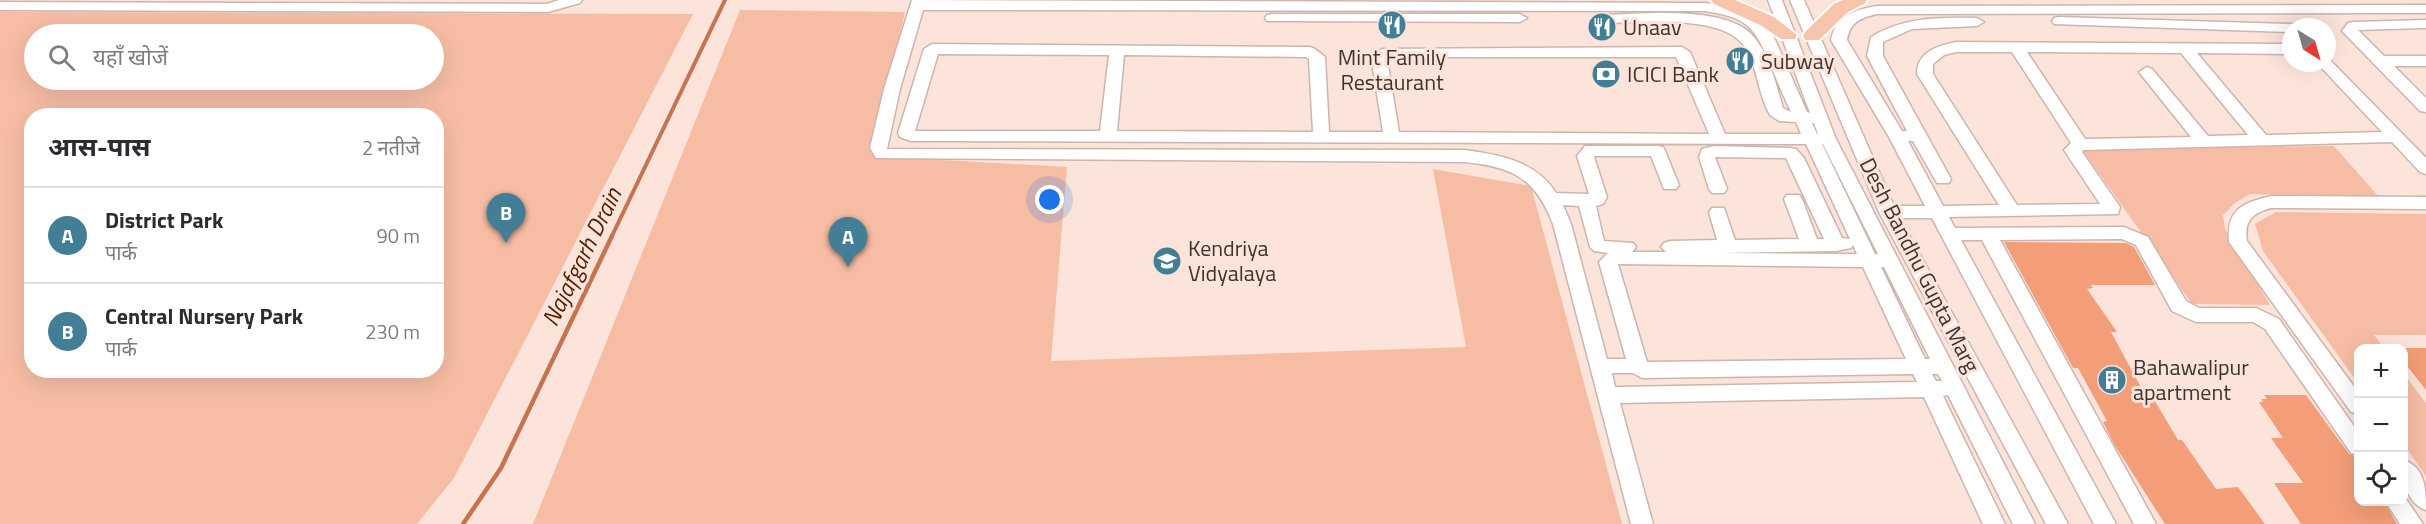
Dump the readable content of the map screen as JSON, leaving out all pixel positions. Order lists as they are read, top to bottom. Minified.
{"streets":{"street":["Desh Bandhu Gupta Marg"]},"water":["Najafgarh Drain"],"places":{"restaurant":["Mint Family Restaurant","Unaav","Subway"],"bank":["ICICI Bank"],"school or university":["Kendriya Vidyalaya"],"building":["Bahawalipur apartment"]},"north":"bottom right","page":{"search":"यहाँ खोजें","heading":["आस-पास","2 नतीजे"],"list":[{"mark":"A","name":"District Park","note":"पार्क","value":"90 m"},{"mark":"B","name":"Central Nursery Park","note":"पार्क","value":"230 m"}],"pins":["B","A"],"map_buttons":["+","−"]}}
